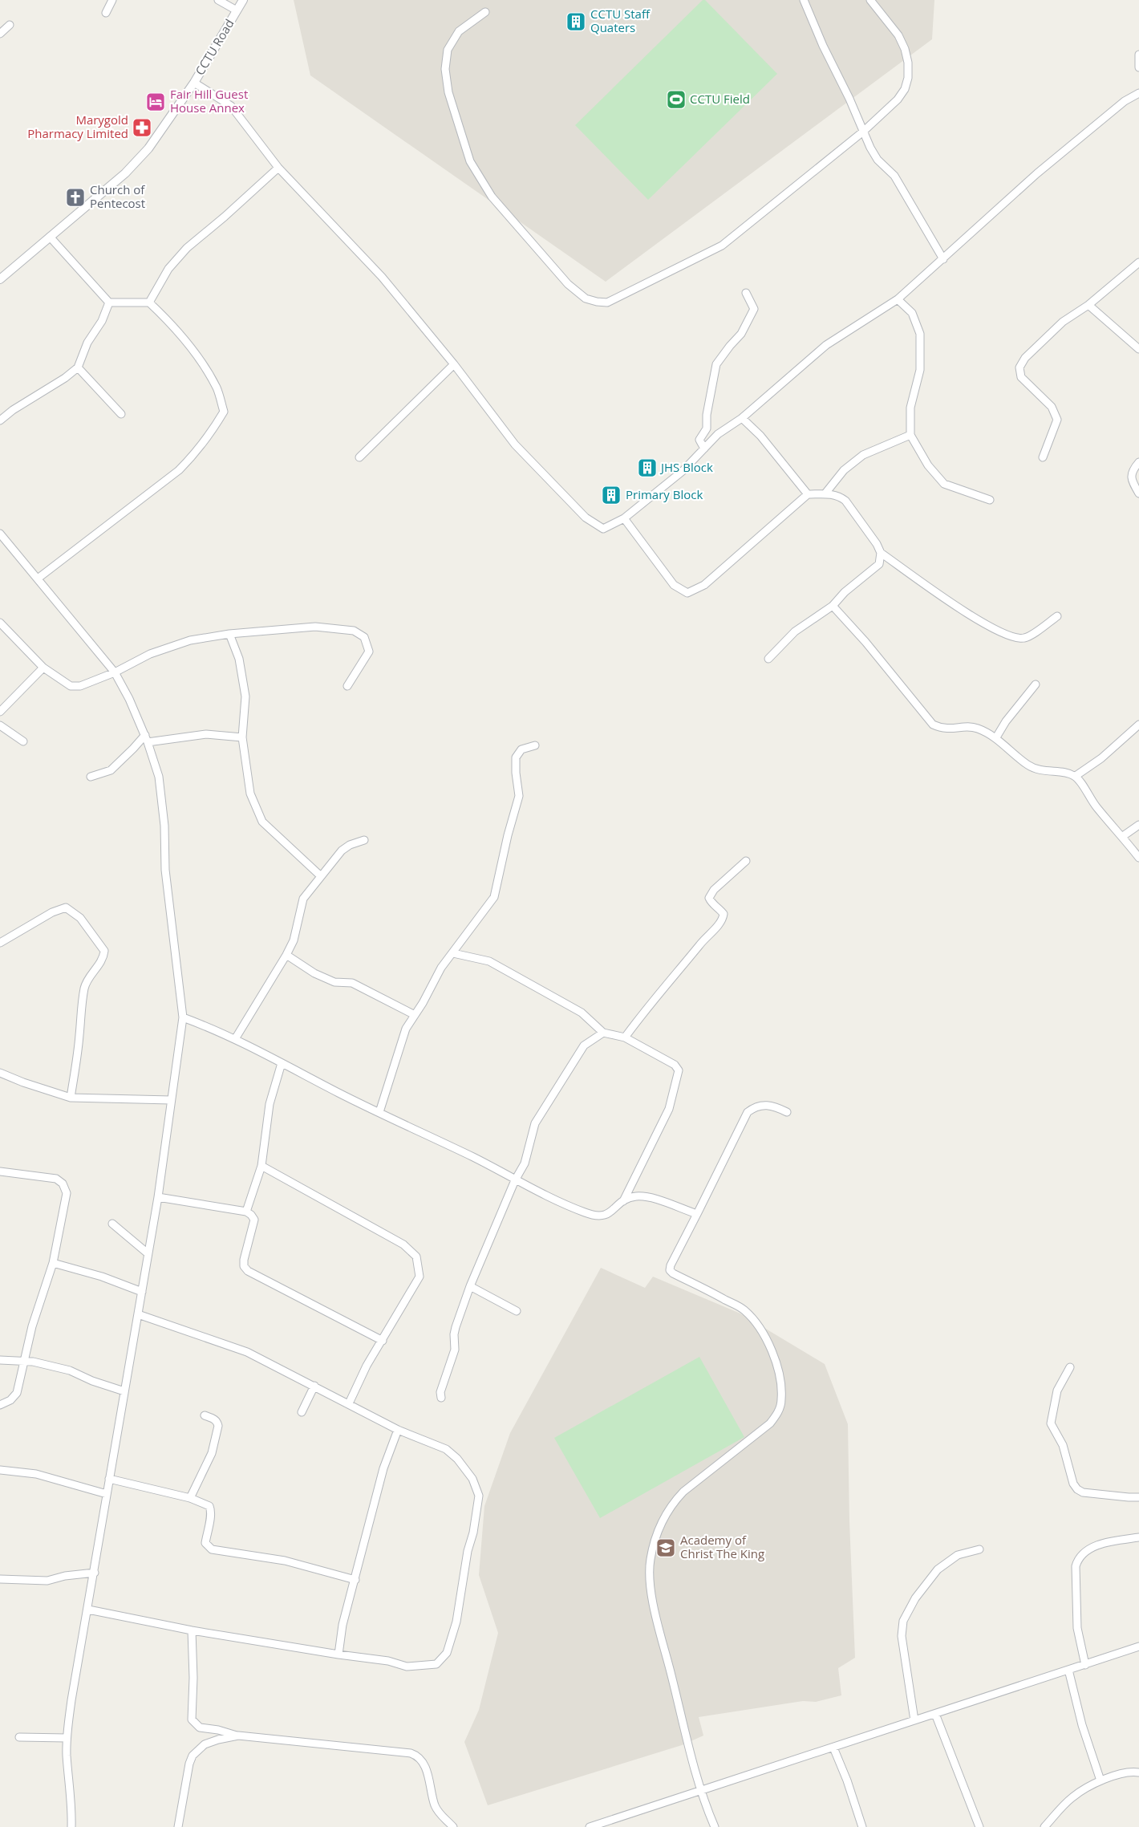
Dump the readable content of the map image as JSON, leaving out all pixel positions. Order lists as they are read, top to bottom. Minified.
{"streets":{"street":["CCTU Road"]},"places":{"building":["CCTU Staff Quaters","JHS Block","Primary Block"],"sports":["CCTU Field"],"hotel":["Fair Hill Guest House Annex"],"pharmacy":["Marygold Pharmacy Limited"],"church":["Church of Pentecost"],"school or university":["Academy of Christ The King"]}}
